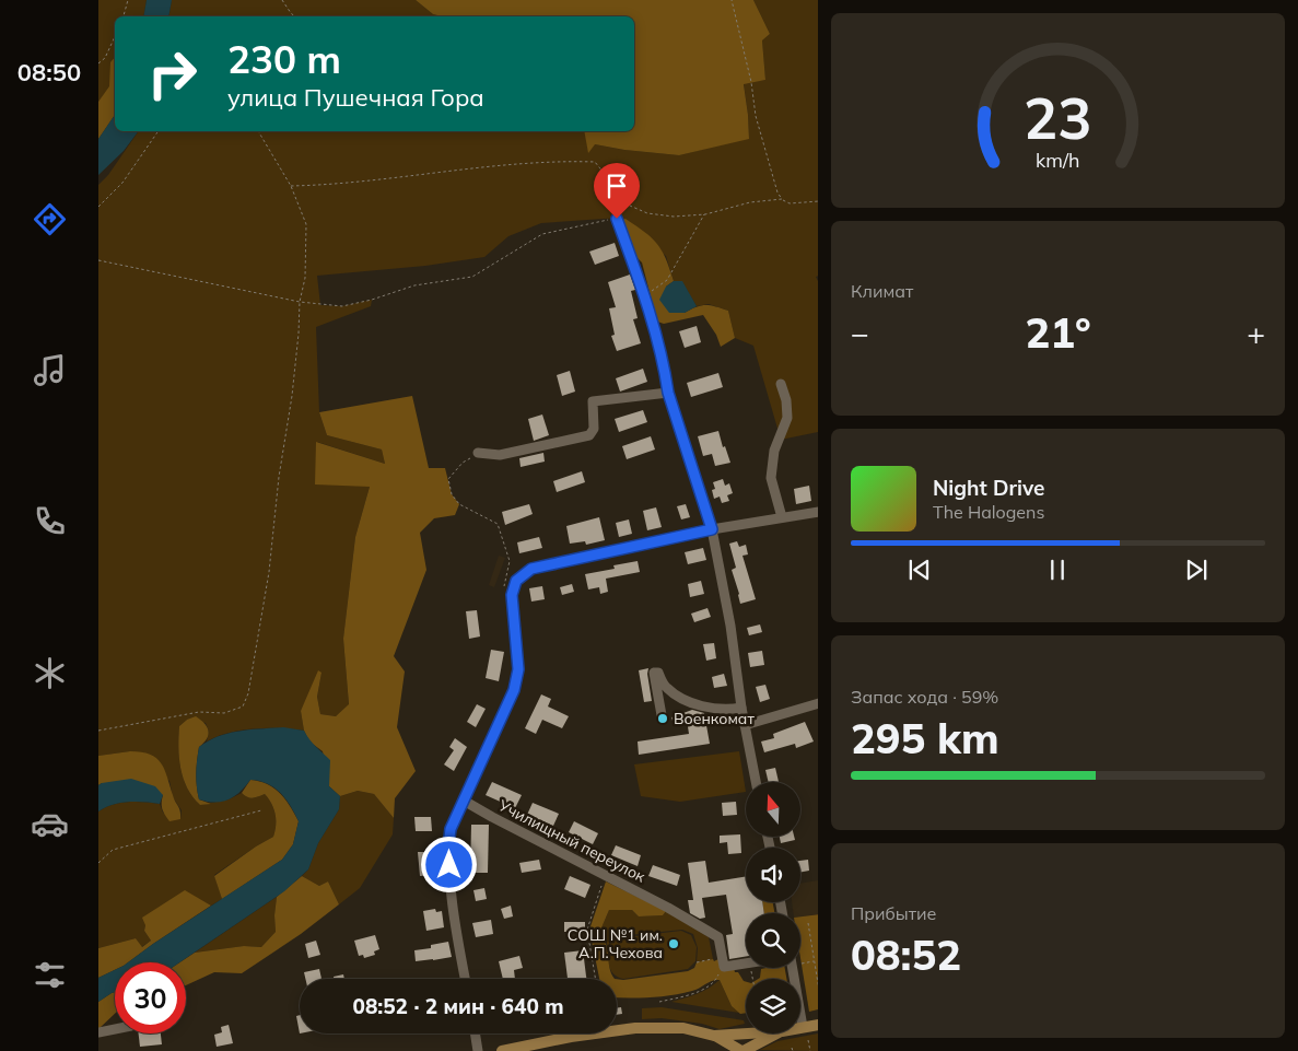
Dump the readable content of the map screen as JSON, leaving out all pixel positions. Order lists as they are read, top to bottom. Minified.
{"streets":{"street":["Училищный переулок"]},"places":["Военкомат","СОШ №1 им. А.П.Чехова"],"north":"top","page":{"tabs":"08:50","turn":["230 m","улица Пушечная Гора"],"tile":["Климат",["Запас хода · 59%","295 km"],["Прибытие","08:52"]],"heat":["−","21°","+"],"song":["Night Drive","The Halogens"],"limit":"30","trip":"08:52 · 2 мин · 640 m","gauge":["23","km/h"]}}
